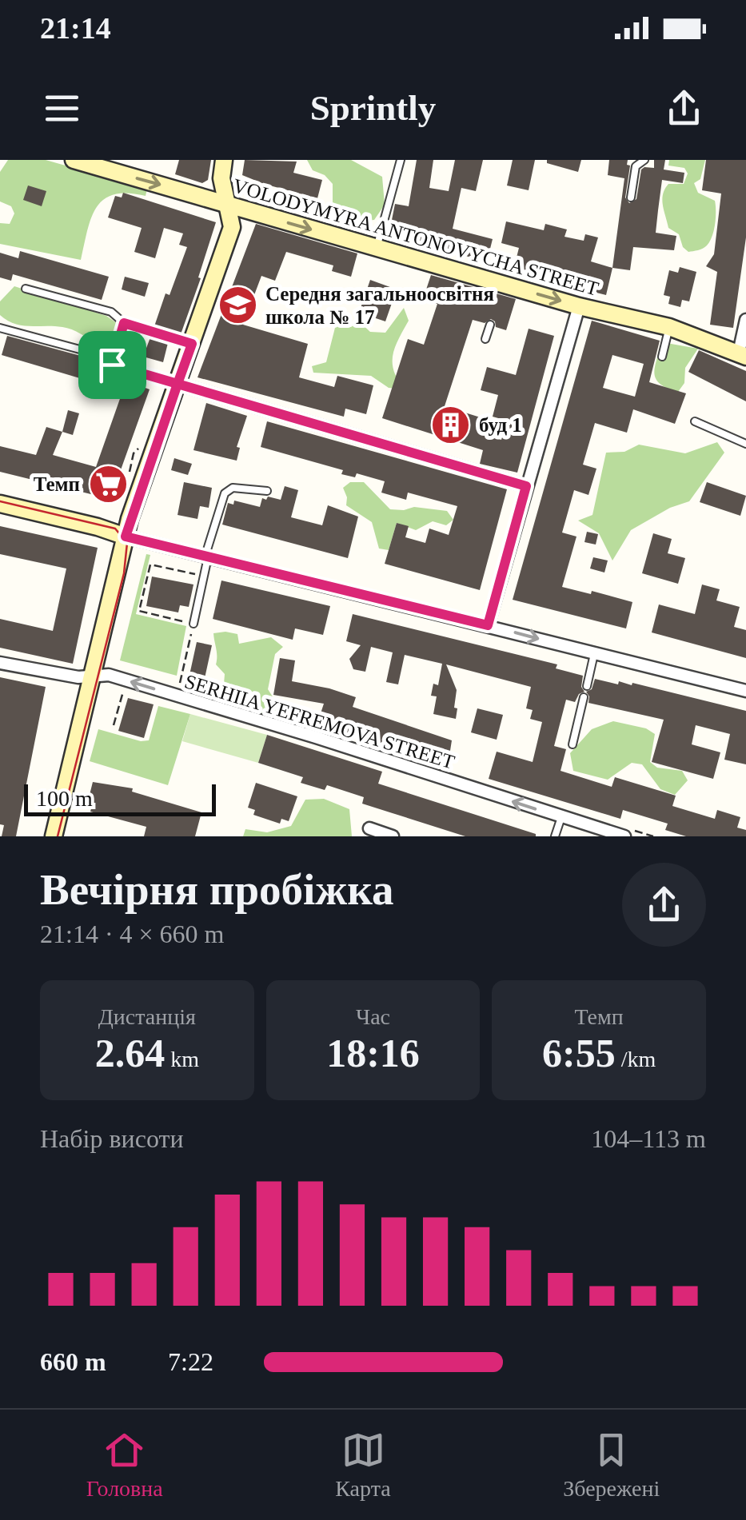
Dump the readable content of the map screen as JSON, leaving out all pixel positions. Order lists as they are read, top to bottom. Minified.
{"streets":{"street":["VOLODYMYRA ANTONOVYCHA STREET","SERHIIA YEFREMOVA STREET"]},"one_way":["VOLODYMYRA ANTONOVYCHA STREET","SERHIIA YEFREMOVA STREET"],"places":{"school or university":["Середня загальноосвітня школа № 17"],"building":["буд 1"],"supermarket":["Темп"]},"scale_bar":"100 m","page":{"status":"21:14","header":"Sprintly","scale":"100 m","heading":["Вечірня пробіжка","21:14 · 4 × 660 m"],"stats":[["Дистанція","2.64 km"],["Час","18:16"],["Темп","6:55 /km"]],"chart":["Набір висоти","104–113 m"],"list":[{"name":"660 m","note":"7:22"}],"tabs":["Головна","Карта","Збережені"]}}
